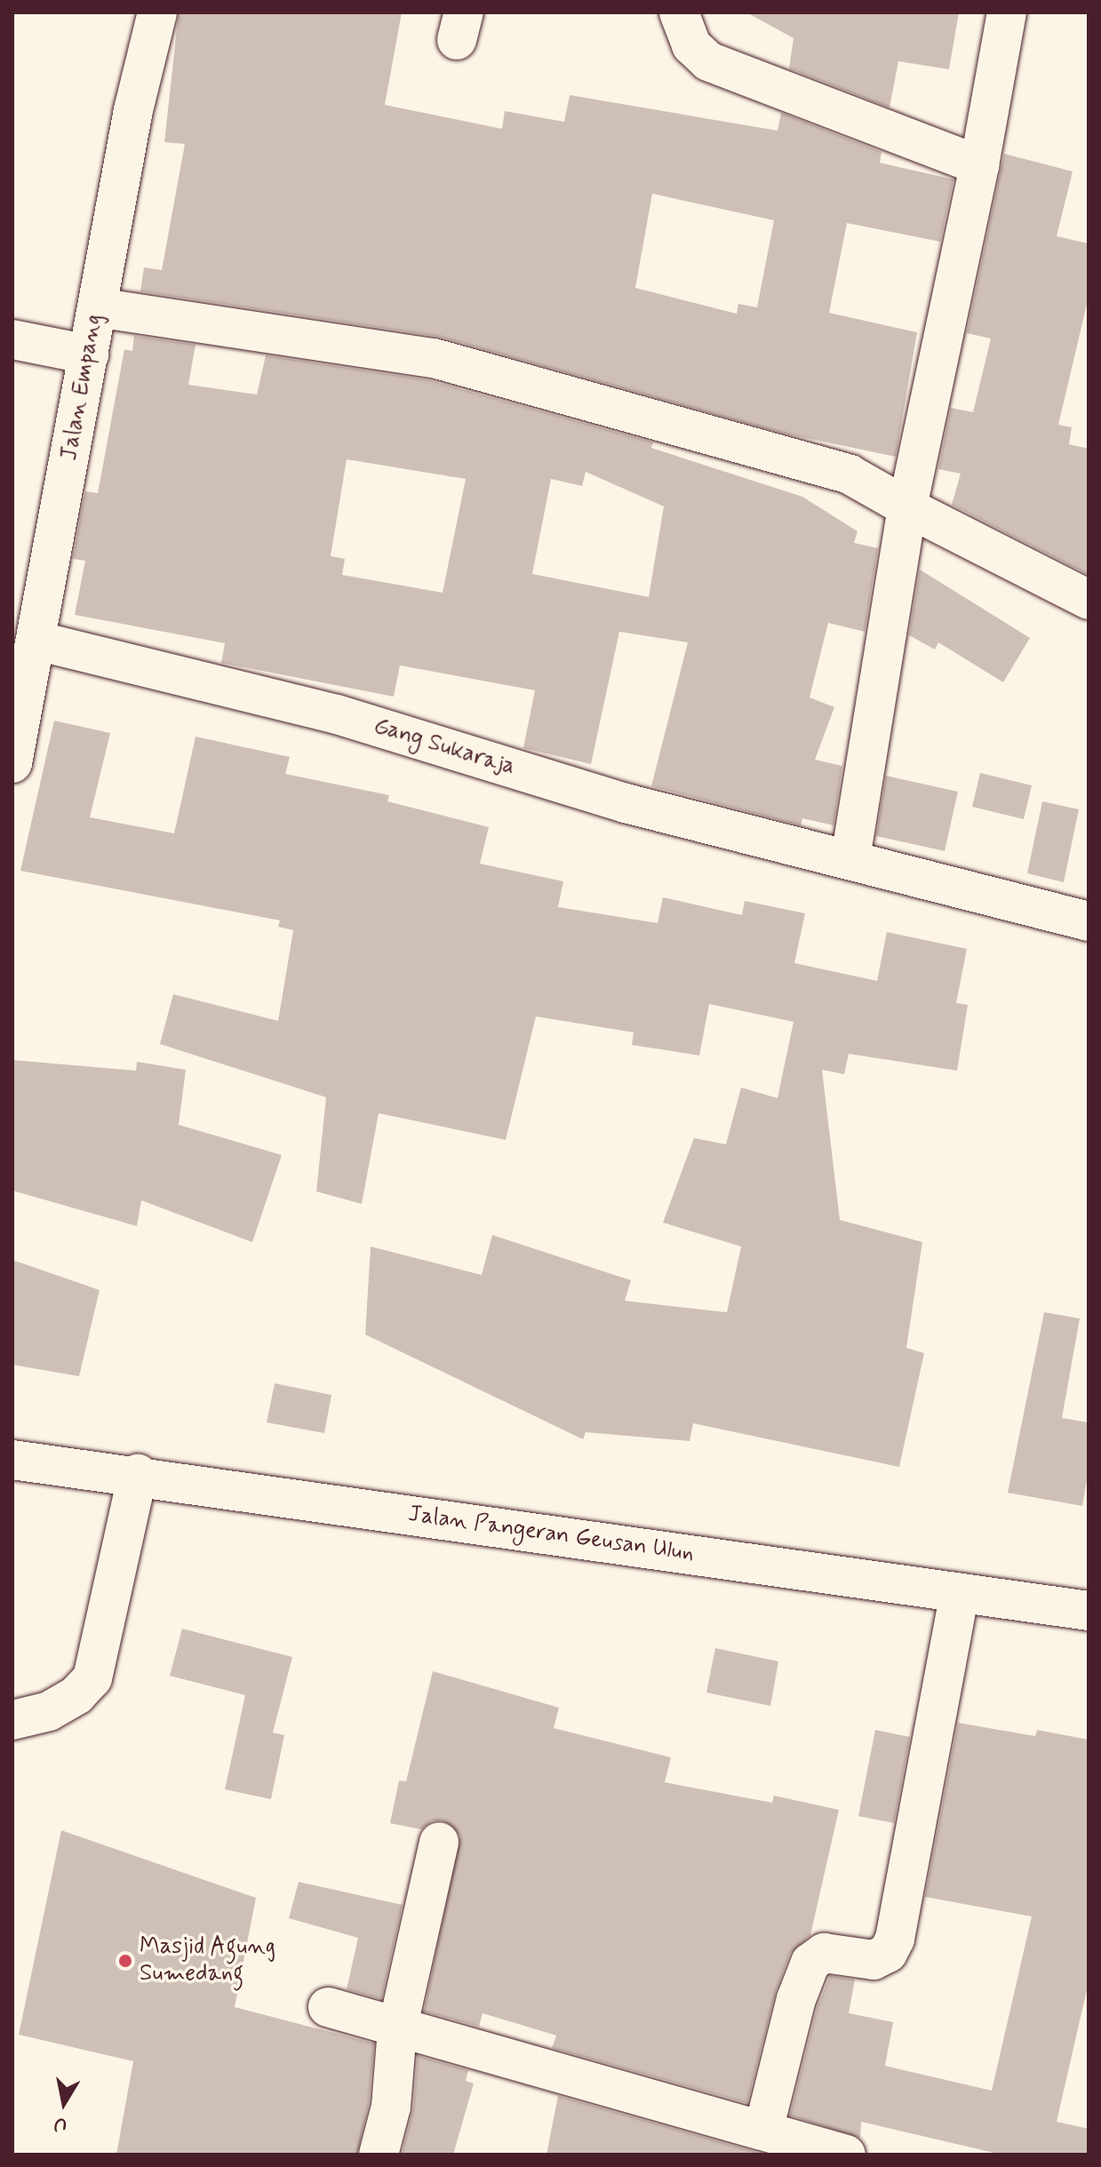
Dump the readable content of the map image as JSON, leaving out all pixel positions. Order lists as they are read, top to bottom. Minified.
{"streets":{"street":["Jalan Empang","Gang Sukaraja","Jalan Pangeran Geusan Ulun"]},"crossings":[["Jalan Empang","Gang Sukaraja"]],"places":["Masjid Agung Sumedang"],"north":"bottom"}
